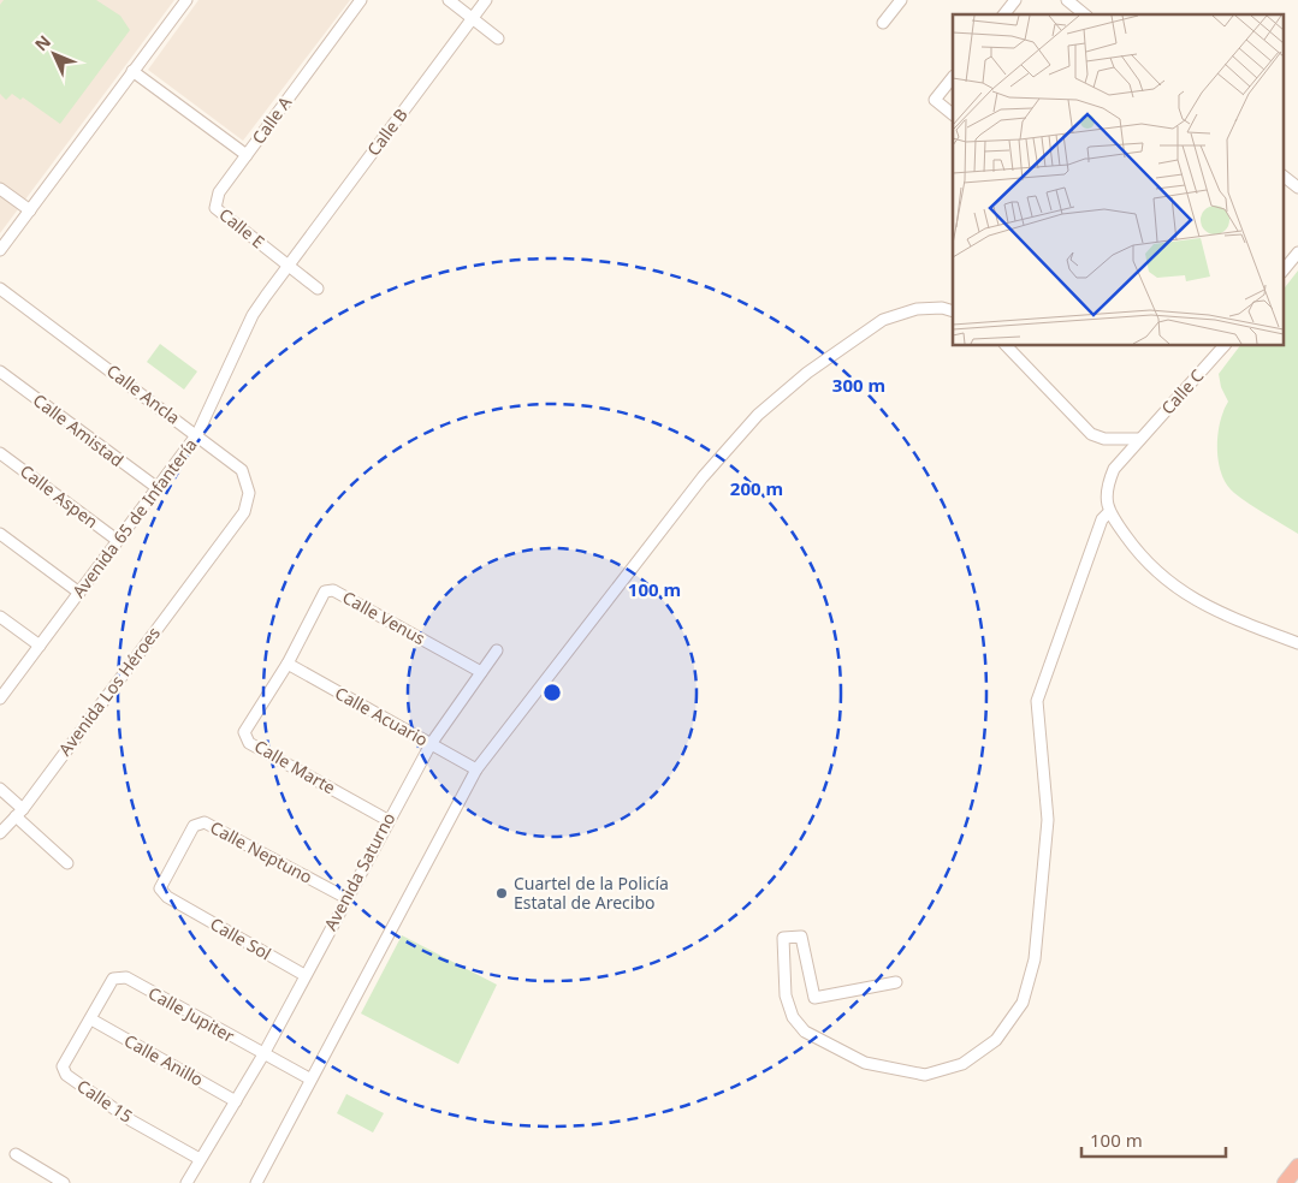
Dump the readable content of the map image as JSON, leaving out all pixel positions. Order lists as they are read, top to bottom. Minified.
{"streets":{"street":["Calle A","Calle B","Calle E","Calle C","Calle Ancla","Calle Amistad","Calle Aspen","Avenida 65 de Infantería","Calle Venus","Avenida Los Héroes","Calle Acuario","Calle Marte","Calle Neptuno","Avenida Saturno","Calle Sol","Calle Jupiter","Calle Anillo","Calle 15"]},"crossings":[["Calle A","Calle E"],["Calle B","Calle E"],["Calle B","Avenida 65 de Infantería"],["Calle E","Avenida 65 de Infantería"],["Calle Ancla","Avenida 65 de Infantería"],["Calle Ancla","Avenida Los Héroes"],["Calle Amistad","Avenida 65 de Infantería"],["Calle Aspen","Avenida 65 de Infantería"],["Calle Venus","Calle Acuario"],["Calle Venus","Calle Marte"],["Calle Venus","Avenida Saturno"],["Calle Acuario","Calle Marte"],["Calle Acuario","Avenida Saturno"],["Calle Marte","Avenida Saturno"],["Calle Neptuno","Avenida Saturno"],["Calle Neptuno","Calle Sol"],["Avenida Saturno","Calle Sol"],["Avenida Saturno","Calle Jupiter"],["Avenida Saturno","Calle Anillo"],["Avenida Saturno","Calle 15"],["Calle Jupiter","Calle Anillo"],["Calle Jupiter","Calle 15"],["Calle Anillo","Calle 15"]],"places":["Cuartel de la Policía Estatal de Arecibo"],"scale_bar":"100 m","north":"top left","rings":["300 m","200 m","100 m"]}
